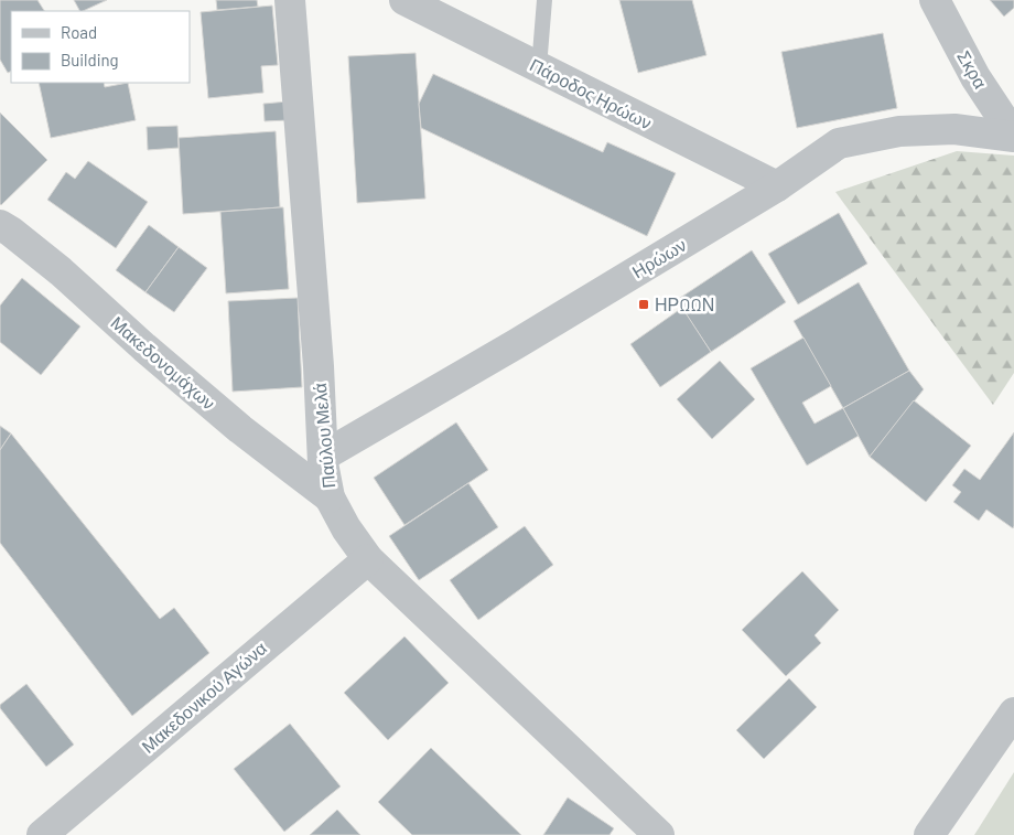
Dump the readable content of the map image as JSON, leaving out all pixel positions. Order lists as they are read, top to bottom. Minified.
{"streets":{"street":["Σκρα","Πάροδος Ηρώων","Ηρώων","Μακεδονομάχων","Παύλου Μελά","Μακεδονικού Αγώνα"]},"crossings":[["Σκρα","Ηρώων"],["Πάροδος Ηρώων","Ηρώων"],["Ηρώων","Παύλου Μελά"],["Μακεδονομάχων","Παύλου Μελά"],["Παύλου Μελά","Μακεδονικού Αγώνα"]],"places":{"transit":["ΗΡΩΩΝ"]},"legend":["Road","Building"]}
